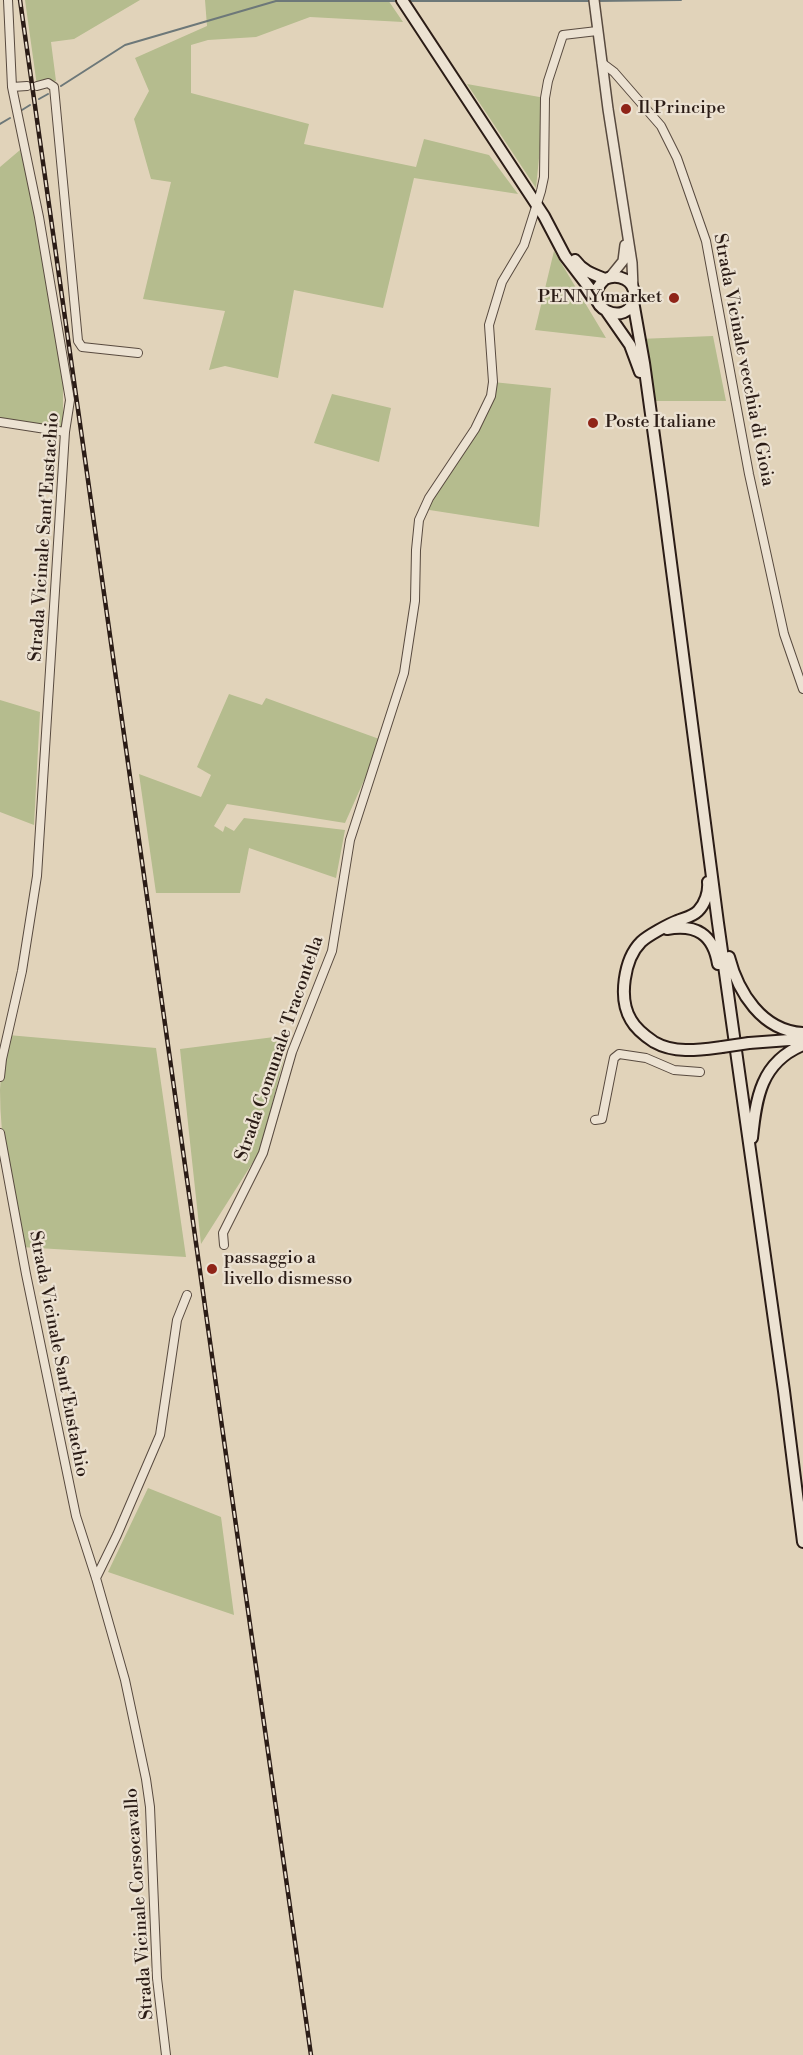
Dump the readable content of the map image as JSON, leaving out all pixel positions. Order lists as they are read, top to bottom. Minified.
{"streets":{"street":["Strada Vicinale vecchia di Gioia","Strada Vicinale Sant'Eustachio","Strada Comunale Tracontella","Strada Vicinale Corsocavallo"]},"crossings":[["Strada Vicinale Sant'Eustachio","Strada Vicinale Corsocavallo"]],"places":["Il Principe","PENNY market","Poste Italiane","passaggio a livello dismesso"]}
